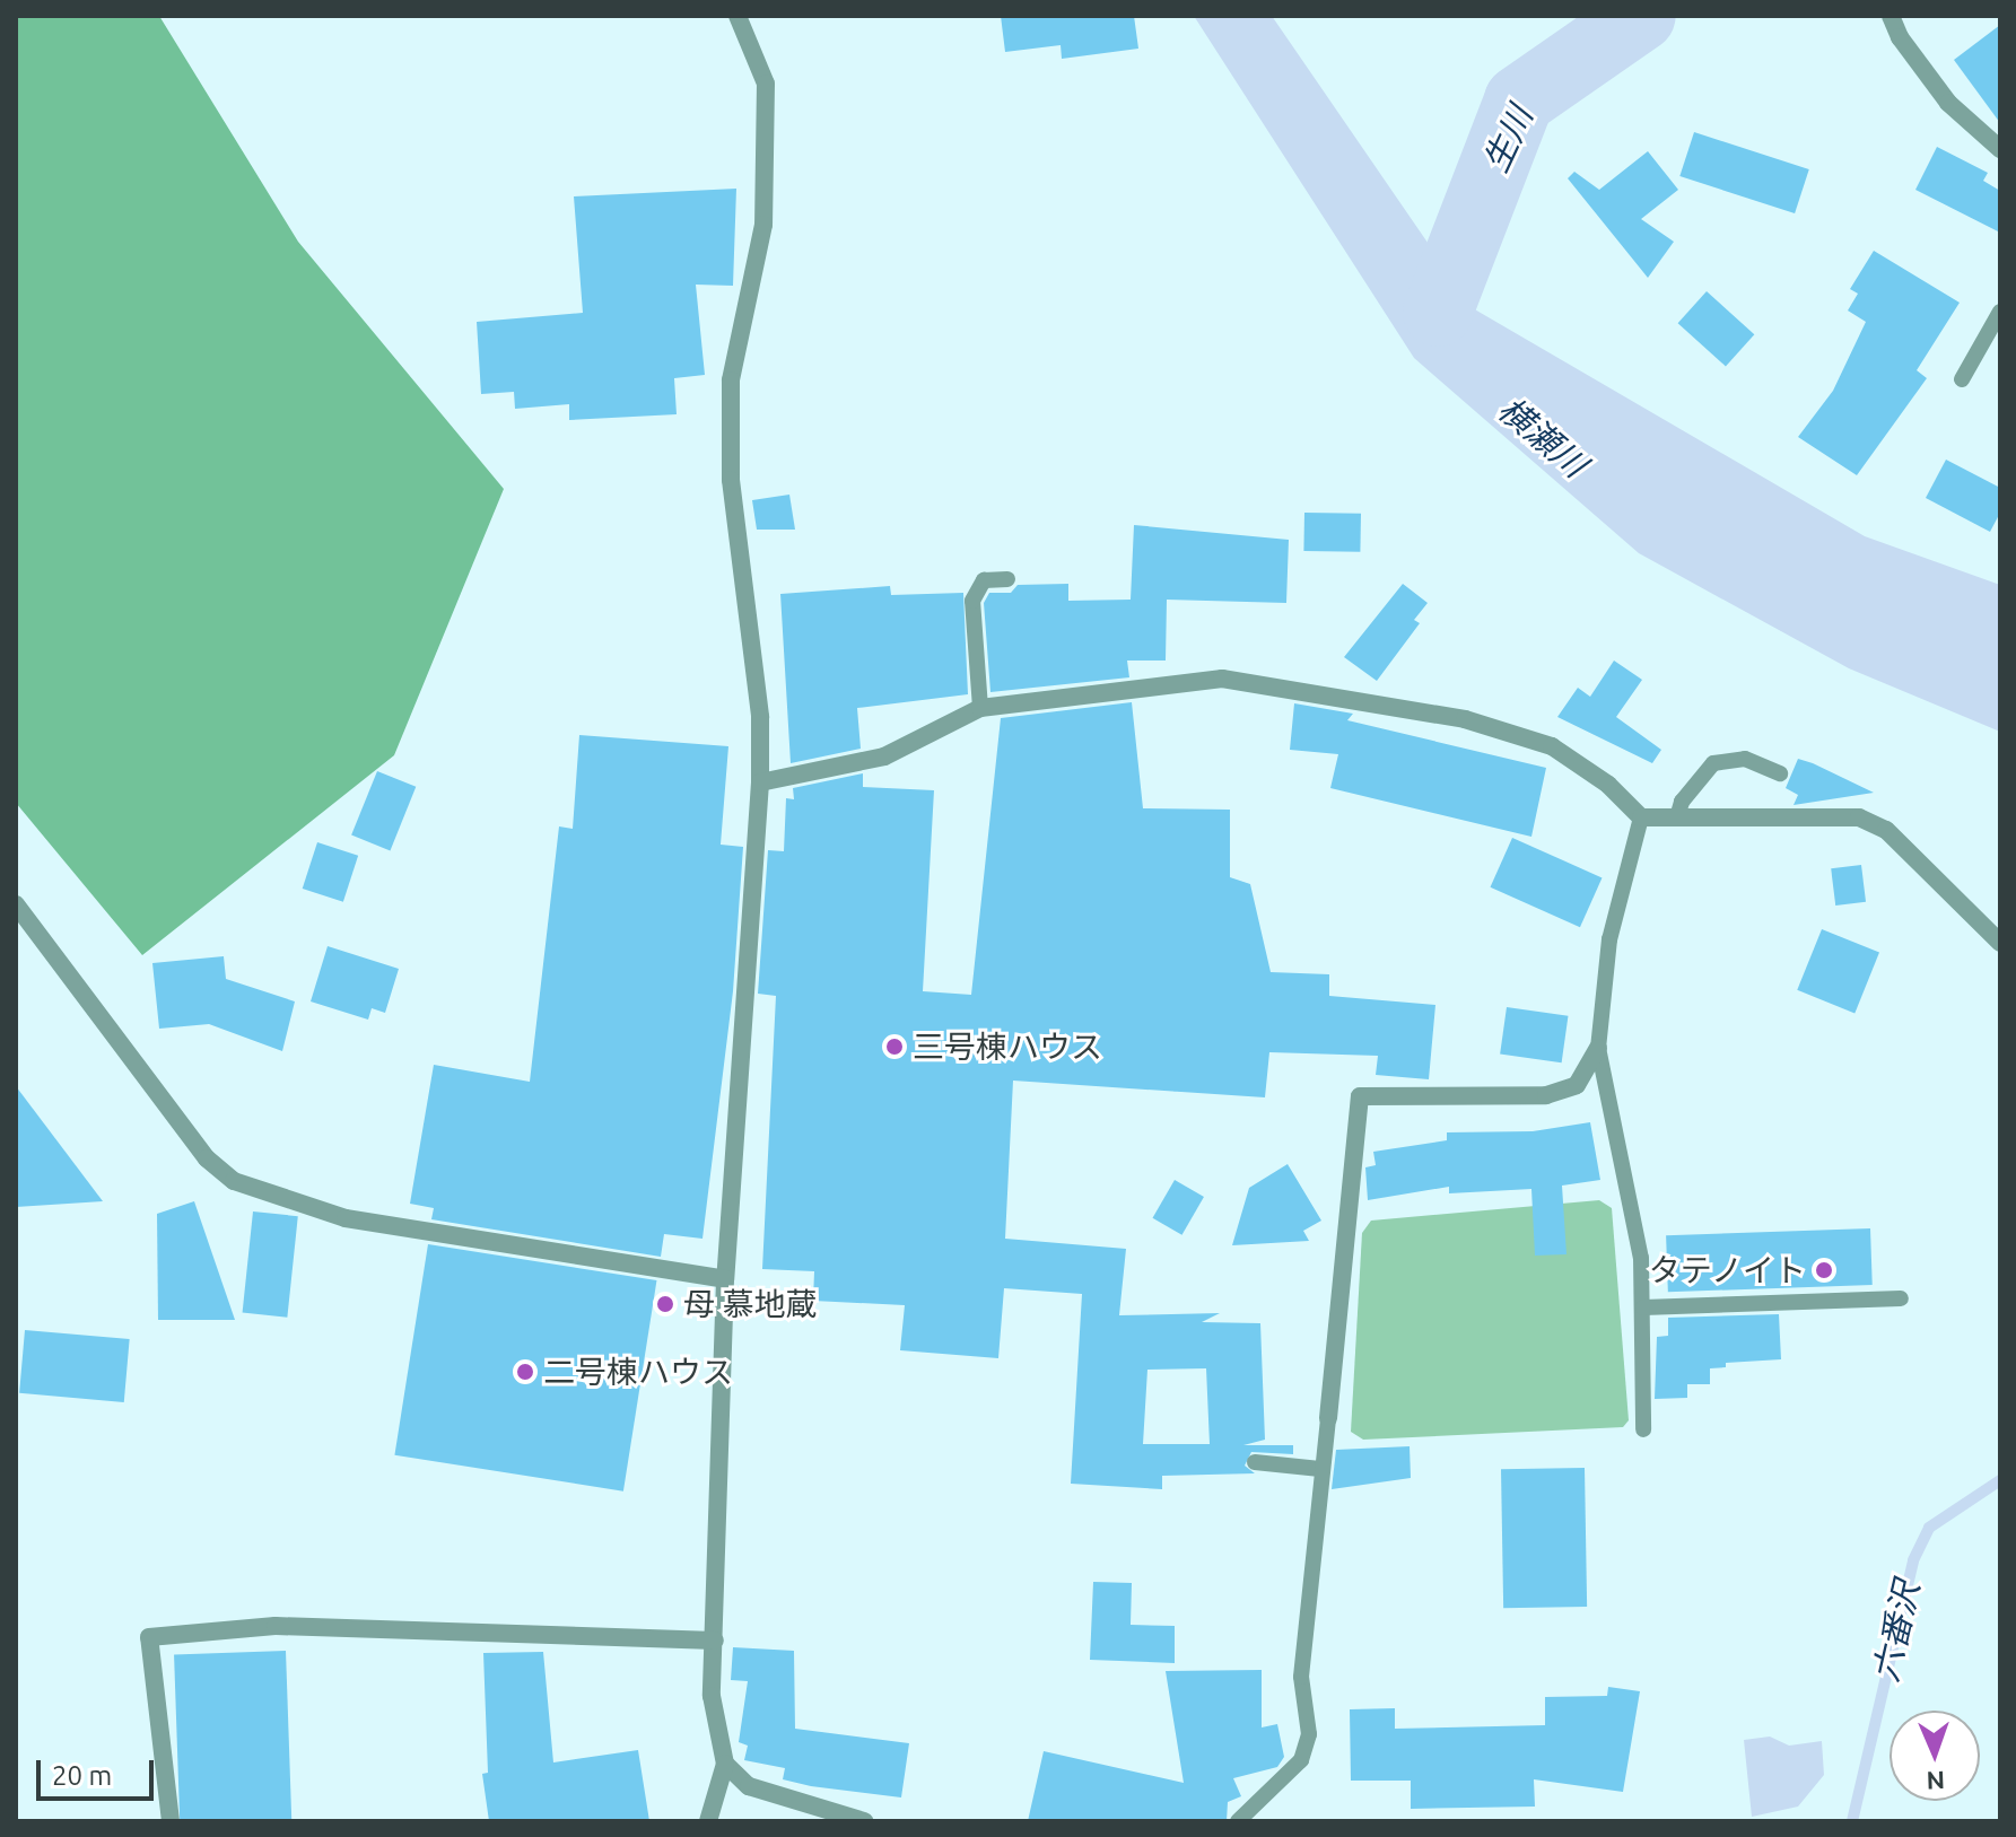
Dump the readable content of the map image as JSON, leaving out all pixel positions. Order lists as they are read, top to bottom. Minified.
{"water":["生川","横瀬川","六番沢"],"places":["三号棟ハウス","タテノイト","母 慕地蔵","二号棟ハウス"],"scale_bar":"20 m","north":"bottom"}
